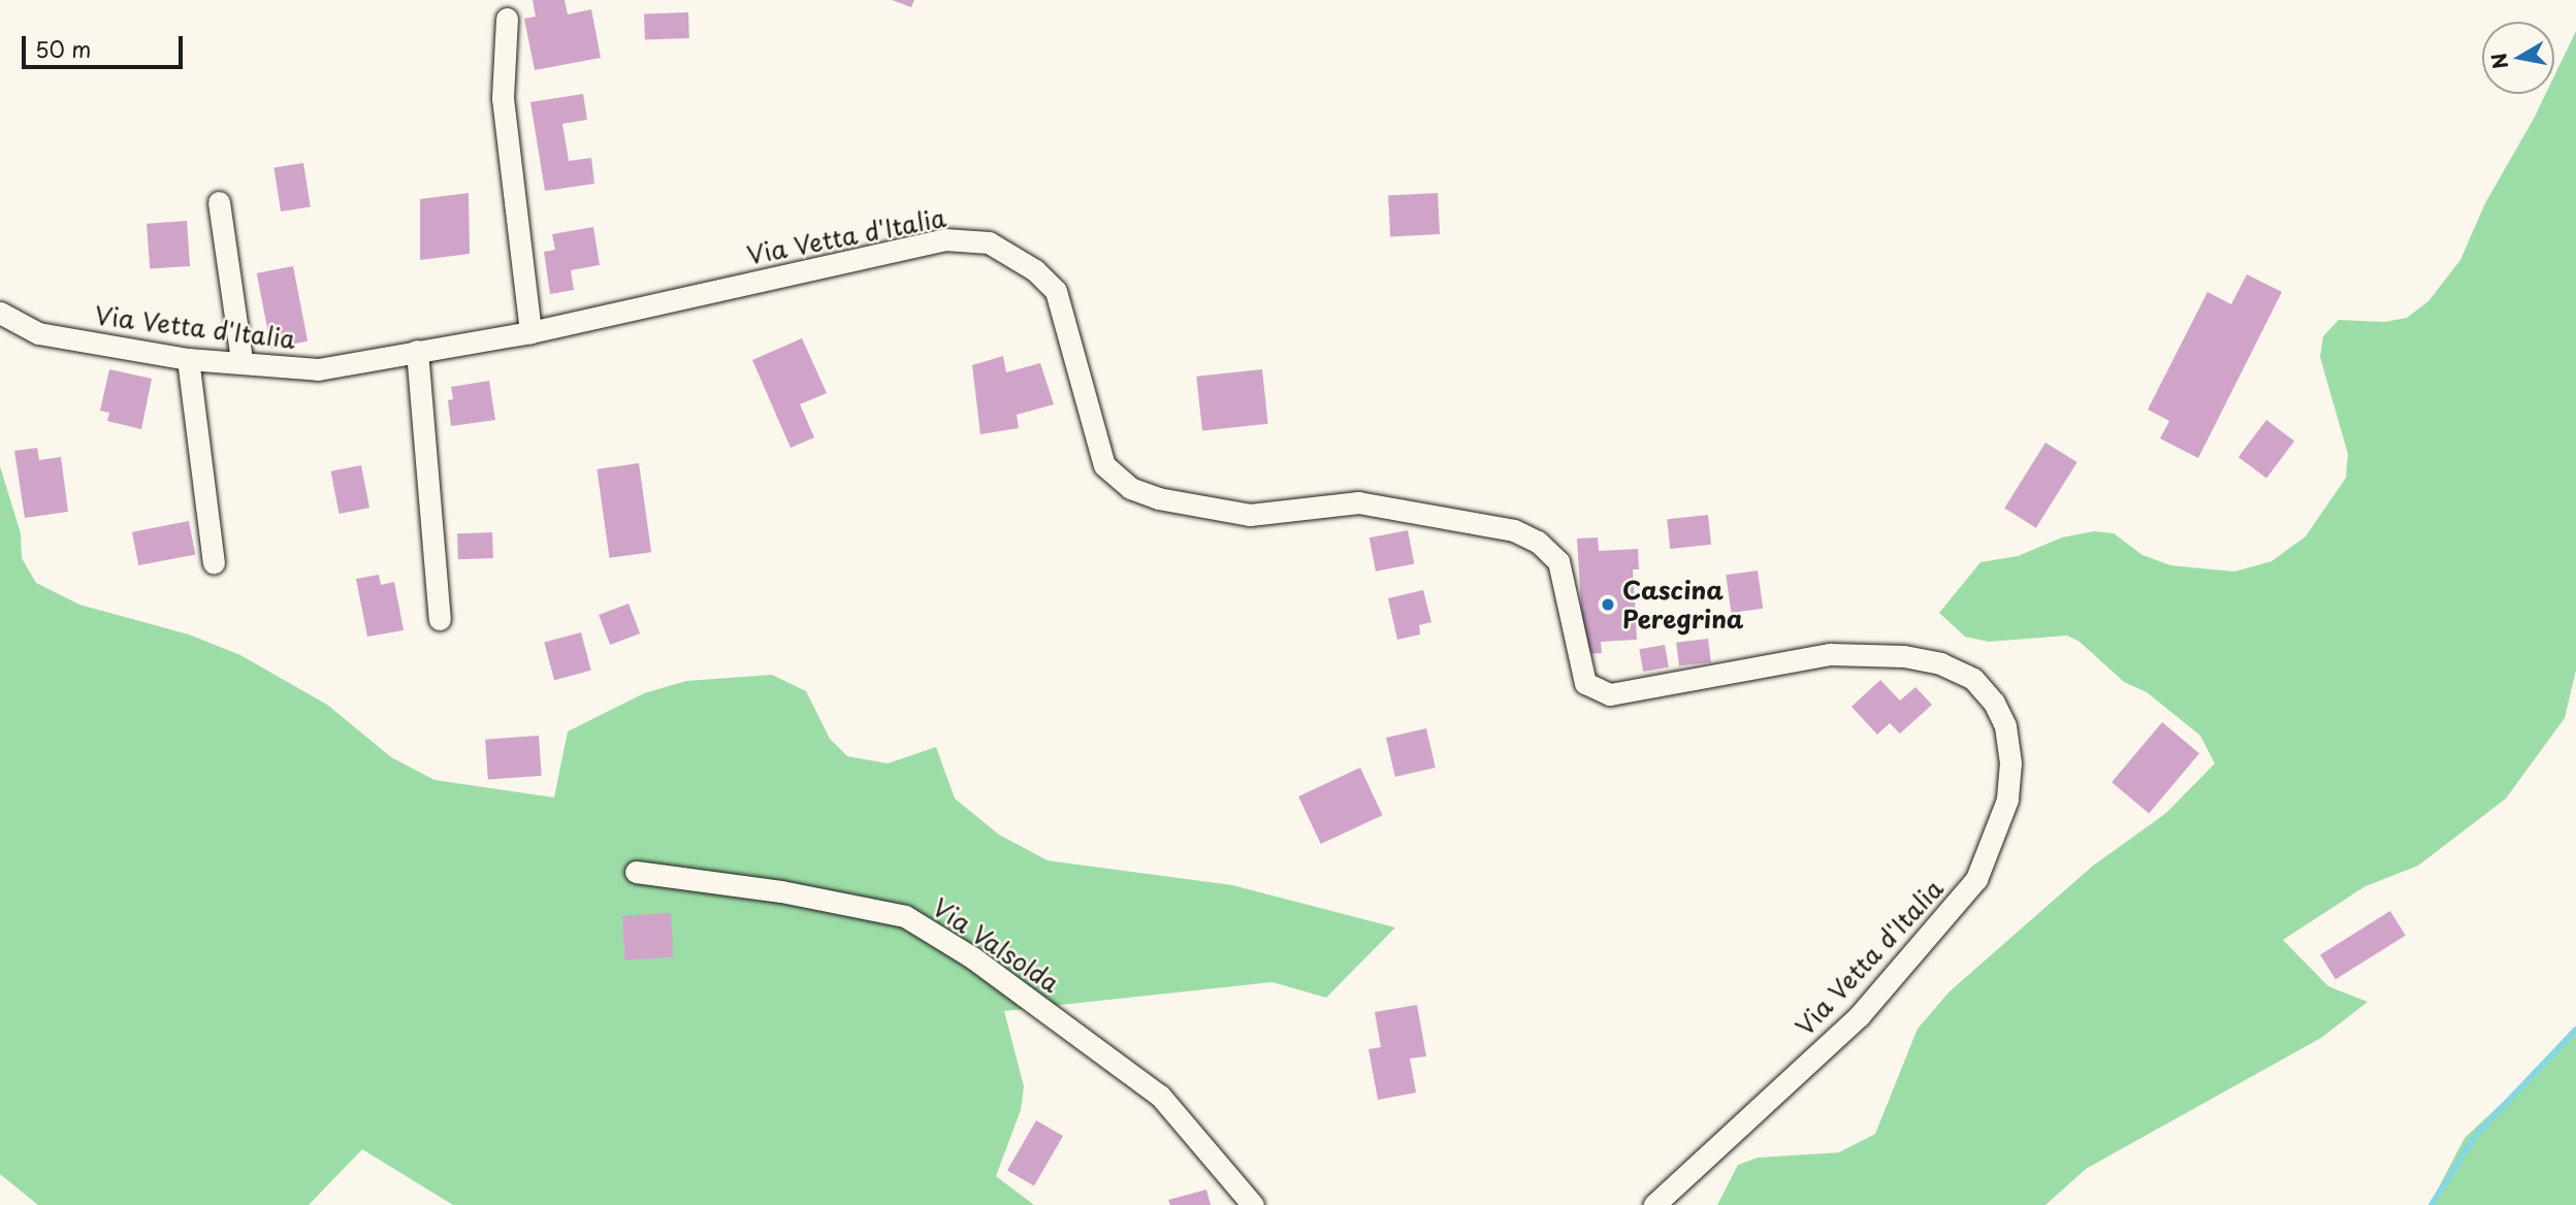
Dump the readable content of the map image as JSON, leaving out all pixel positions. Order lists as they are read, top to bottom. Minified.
{"streets":{"street":["Via Vetta d'Italia","Via Valsolda"]},"places":["Cascina Peregrina"],"scale_bar":"50 m","north":"left"}
